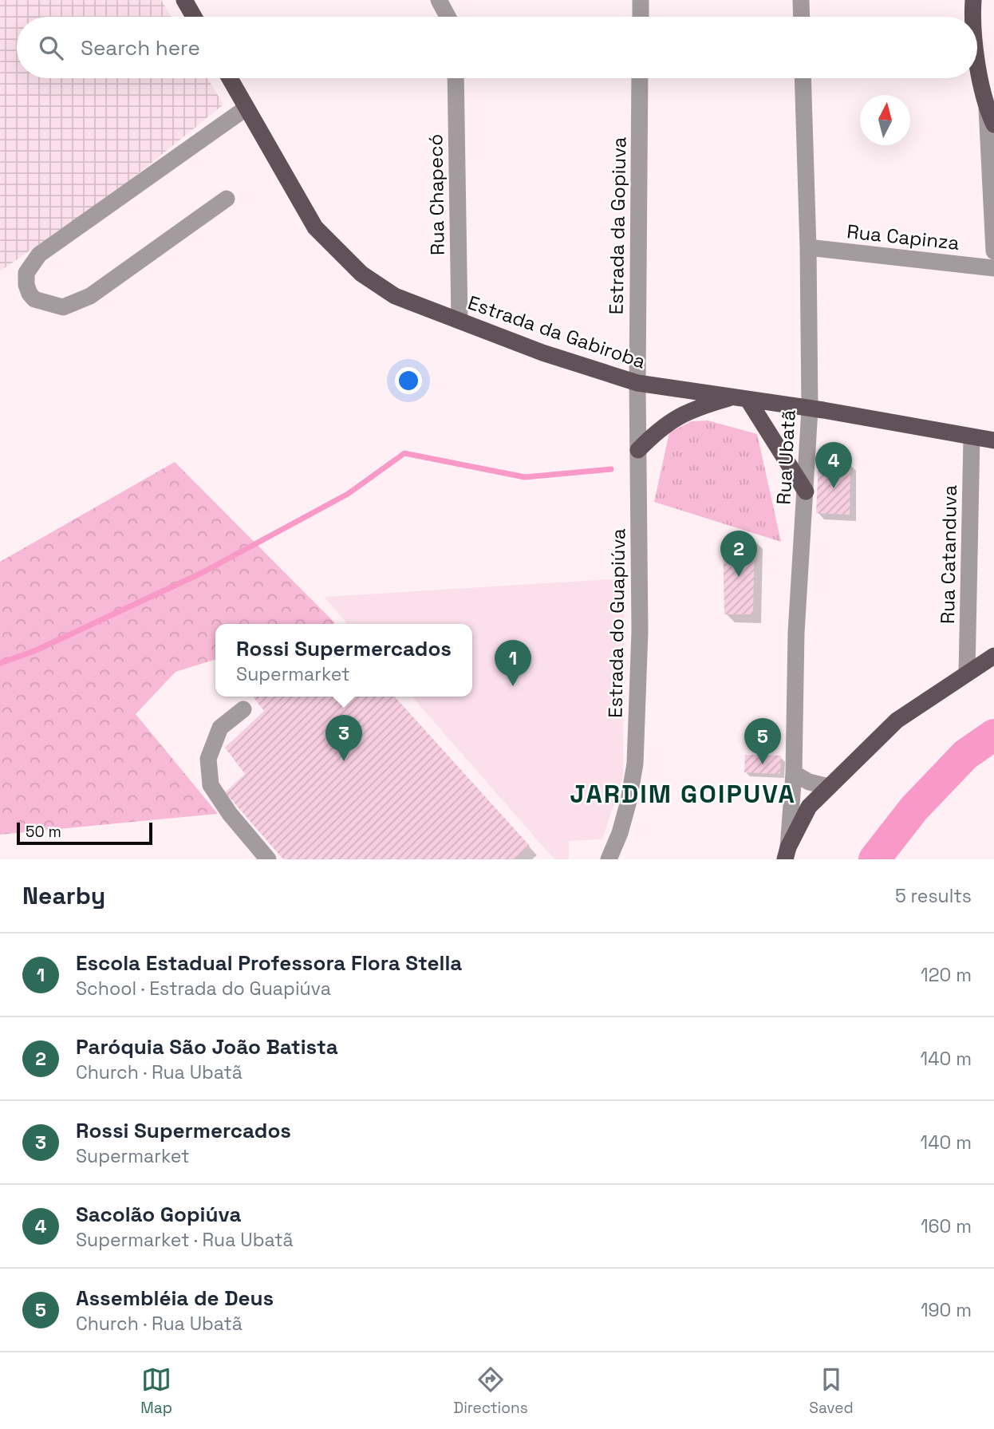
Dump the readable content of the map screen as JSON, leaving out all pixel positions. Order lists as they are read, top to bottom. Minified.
{"streets":{"main road":["Estrada da Gabiroba"],"street":["Rua Chapecó","Estrada da Gopiuva","Rua Capinza","Rua Ubatã","Rua Catanduva","Estrada do Guapiúva"]},"crossings":[["Rua Chapecó","Estrada da Gabiroba"],["Estrada da Gopiuva","Estrada da Gabiroba"],["Estrada da Gopiuva","Estrada do Guapiúva"],["Rua Capinza","Rua Ubatã"],["Estrada da Gabiroba","Rua Ubatã"],["Estrada da Gabiroba","Rua Catanduva"],["Estrada da Gabiroba","Estrada do Guapiúva"]],"districts":["JARDIM GOIPUVA"],"scale_bar":"50 m","north":"top","page":{"search":"Search here","pins":["4","2","1","3","5"],"popup":["Rossi Supermercados","Supermarket"],"scale":"50 m","heading":["Nearby","5 results"],"list":[{"mark":"1","name":"Escola Estadual Professora Flora Stella","note":"School · Estrada do Guapiúva","value":"120 m"},{"mark":"2","name":"Paróquia São João Batista","note":"Church · Rua Ubatã","value":"140 m"},{"mark":"3","name":"Rossi Supermercados","note":"Supermarket","value":"140 m"},{"mark":"4","name":"Sacolão Gopiúva","note":"Supermarket · Rua Ubatã","value":"160 m"},{"mark":"5","name":"Assembléia de Deus","note":"Church · Rua Ubatã","value":"190 m"}],"nav":["Map","Directions","Saved"]}}
